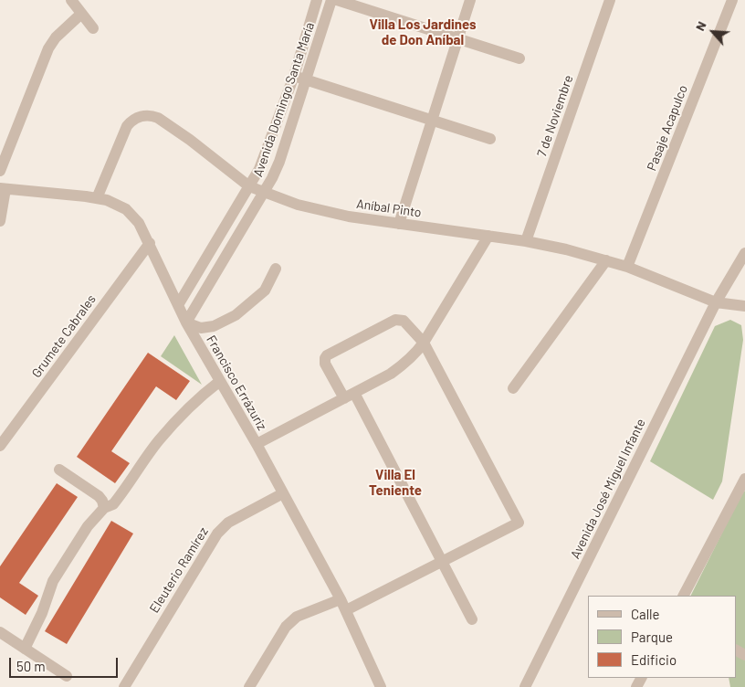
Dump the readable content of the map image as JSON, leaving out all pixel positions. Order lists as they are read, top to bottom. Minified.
{"streets":{"street":["Avenida Domingo Santa María","7 de Noviembre","Pasaje Acapulco","Aníbal Pinto","Grumete Cabrales","Francisco Errázuriz","Avenida José Miguel Infante","Eleuterio Ramírez"]},"crossings":[["Avenida Domingo Santa María","Aníbal Pinto"],["Avenida Domingo Santa María","Francisco Errázuriz"],["7 de Noviembre","Aníbal Pinto"],["Pasaje Acapulco","Aníbal Pinto"],["Aníbal Pinto","Francisco Errázuriz"],["Aníbal Pinto","Avenida José Miguel Infante"],["Grumete Cabrales","Francisco Errázuriz"],["Francisco Errázuriz","Eleuterio Ramírez"]],"districts":["Villa Los Jardines de Don Aníbal","Villa El Teniente"],"legend":["Calle","Parque","Edificio"],"scale_bar":"50 m","north":"top left"}
